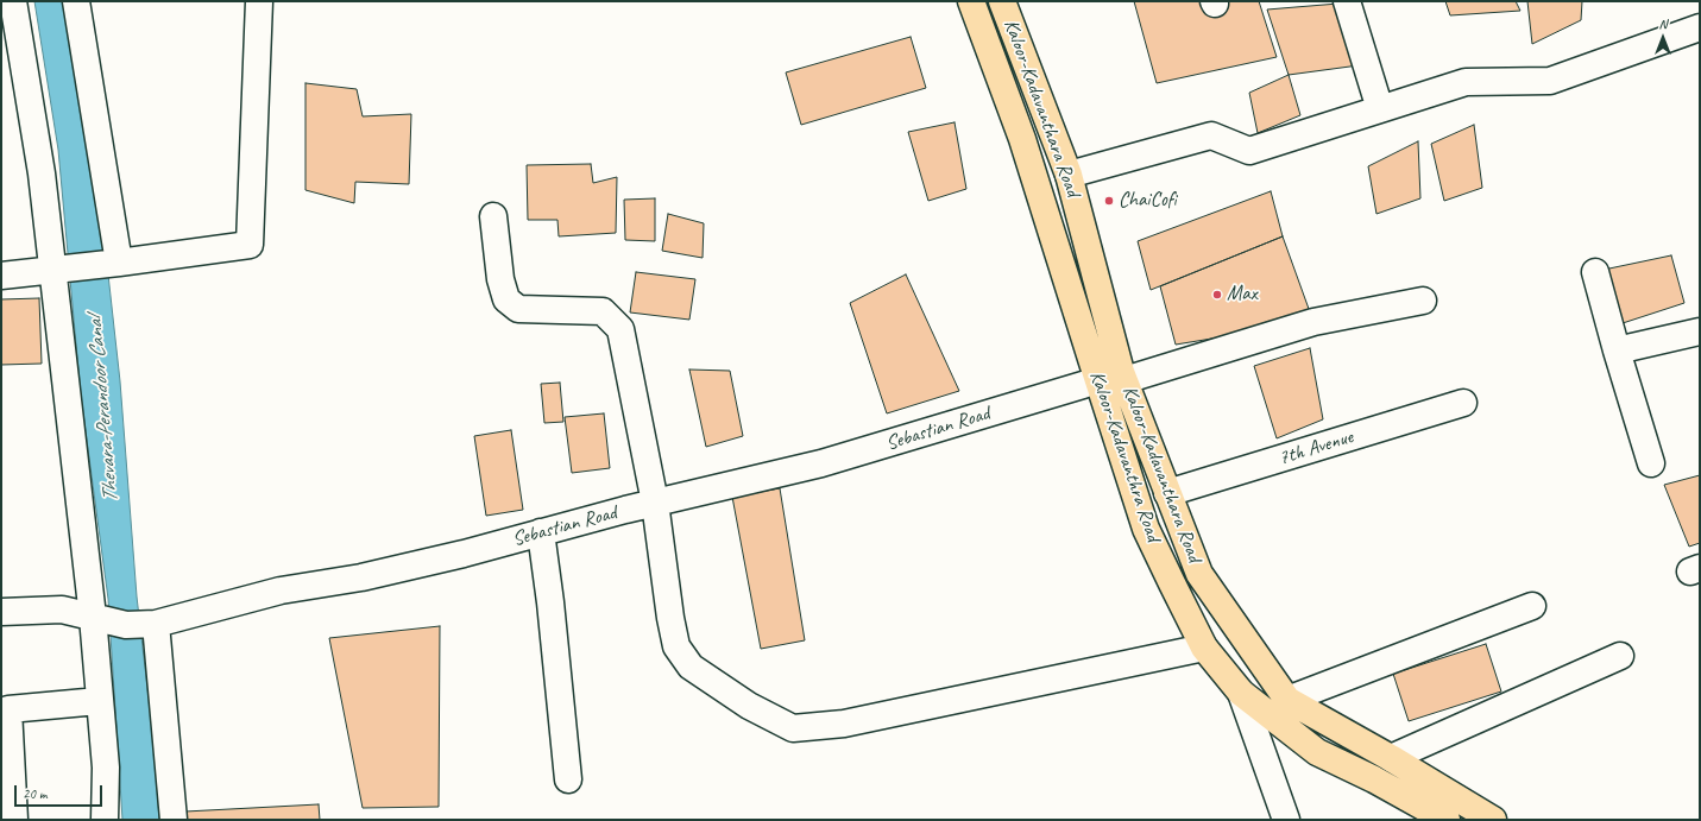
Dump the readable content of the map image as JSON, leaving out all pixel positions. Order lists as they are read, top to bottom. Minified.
{"streets":{"main road":["Kaloor-Kadavanthara Road","Kaloor-Kadavanthra Road"],"street":["Sebastian Road","7th Avenue"]},"crossings":[["Kaloor-Kadavanthara Road","Sebastian Road"],["Kaloor-Kadavanthara Road","7th Avenue"],["Kaloor-Kadavanthara Road","Kaloor-Kadavanthra Road"],["Sebastian Road","Kaloor-Kadavanthra Road"]],"water":["Thevara-Perandoor Canal"],"places":["ChaiCofi","Max"],"scale_bar":"20 m","north":"top"}
